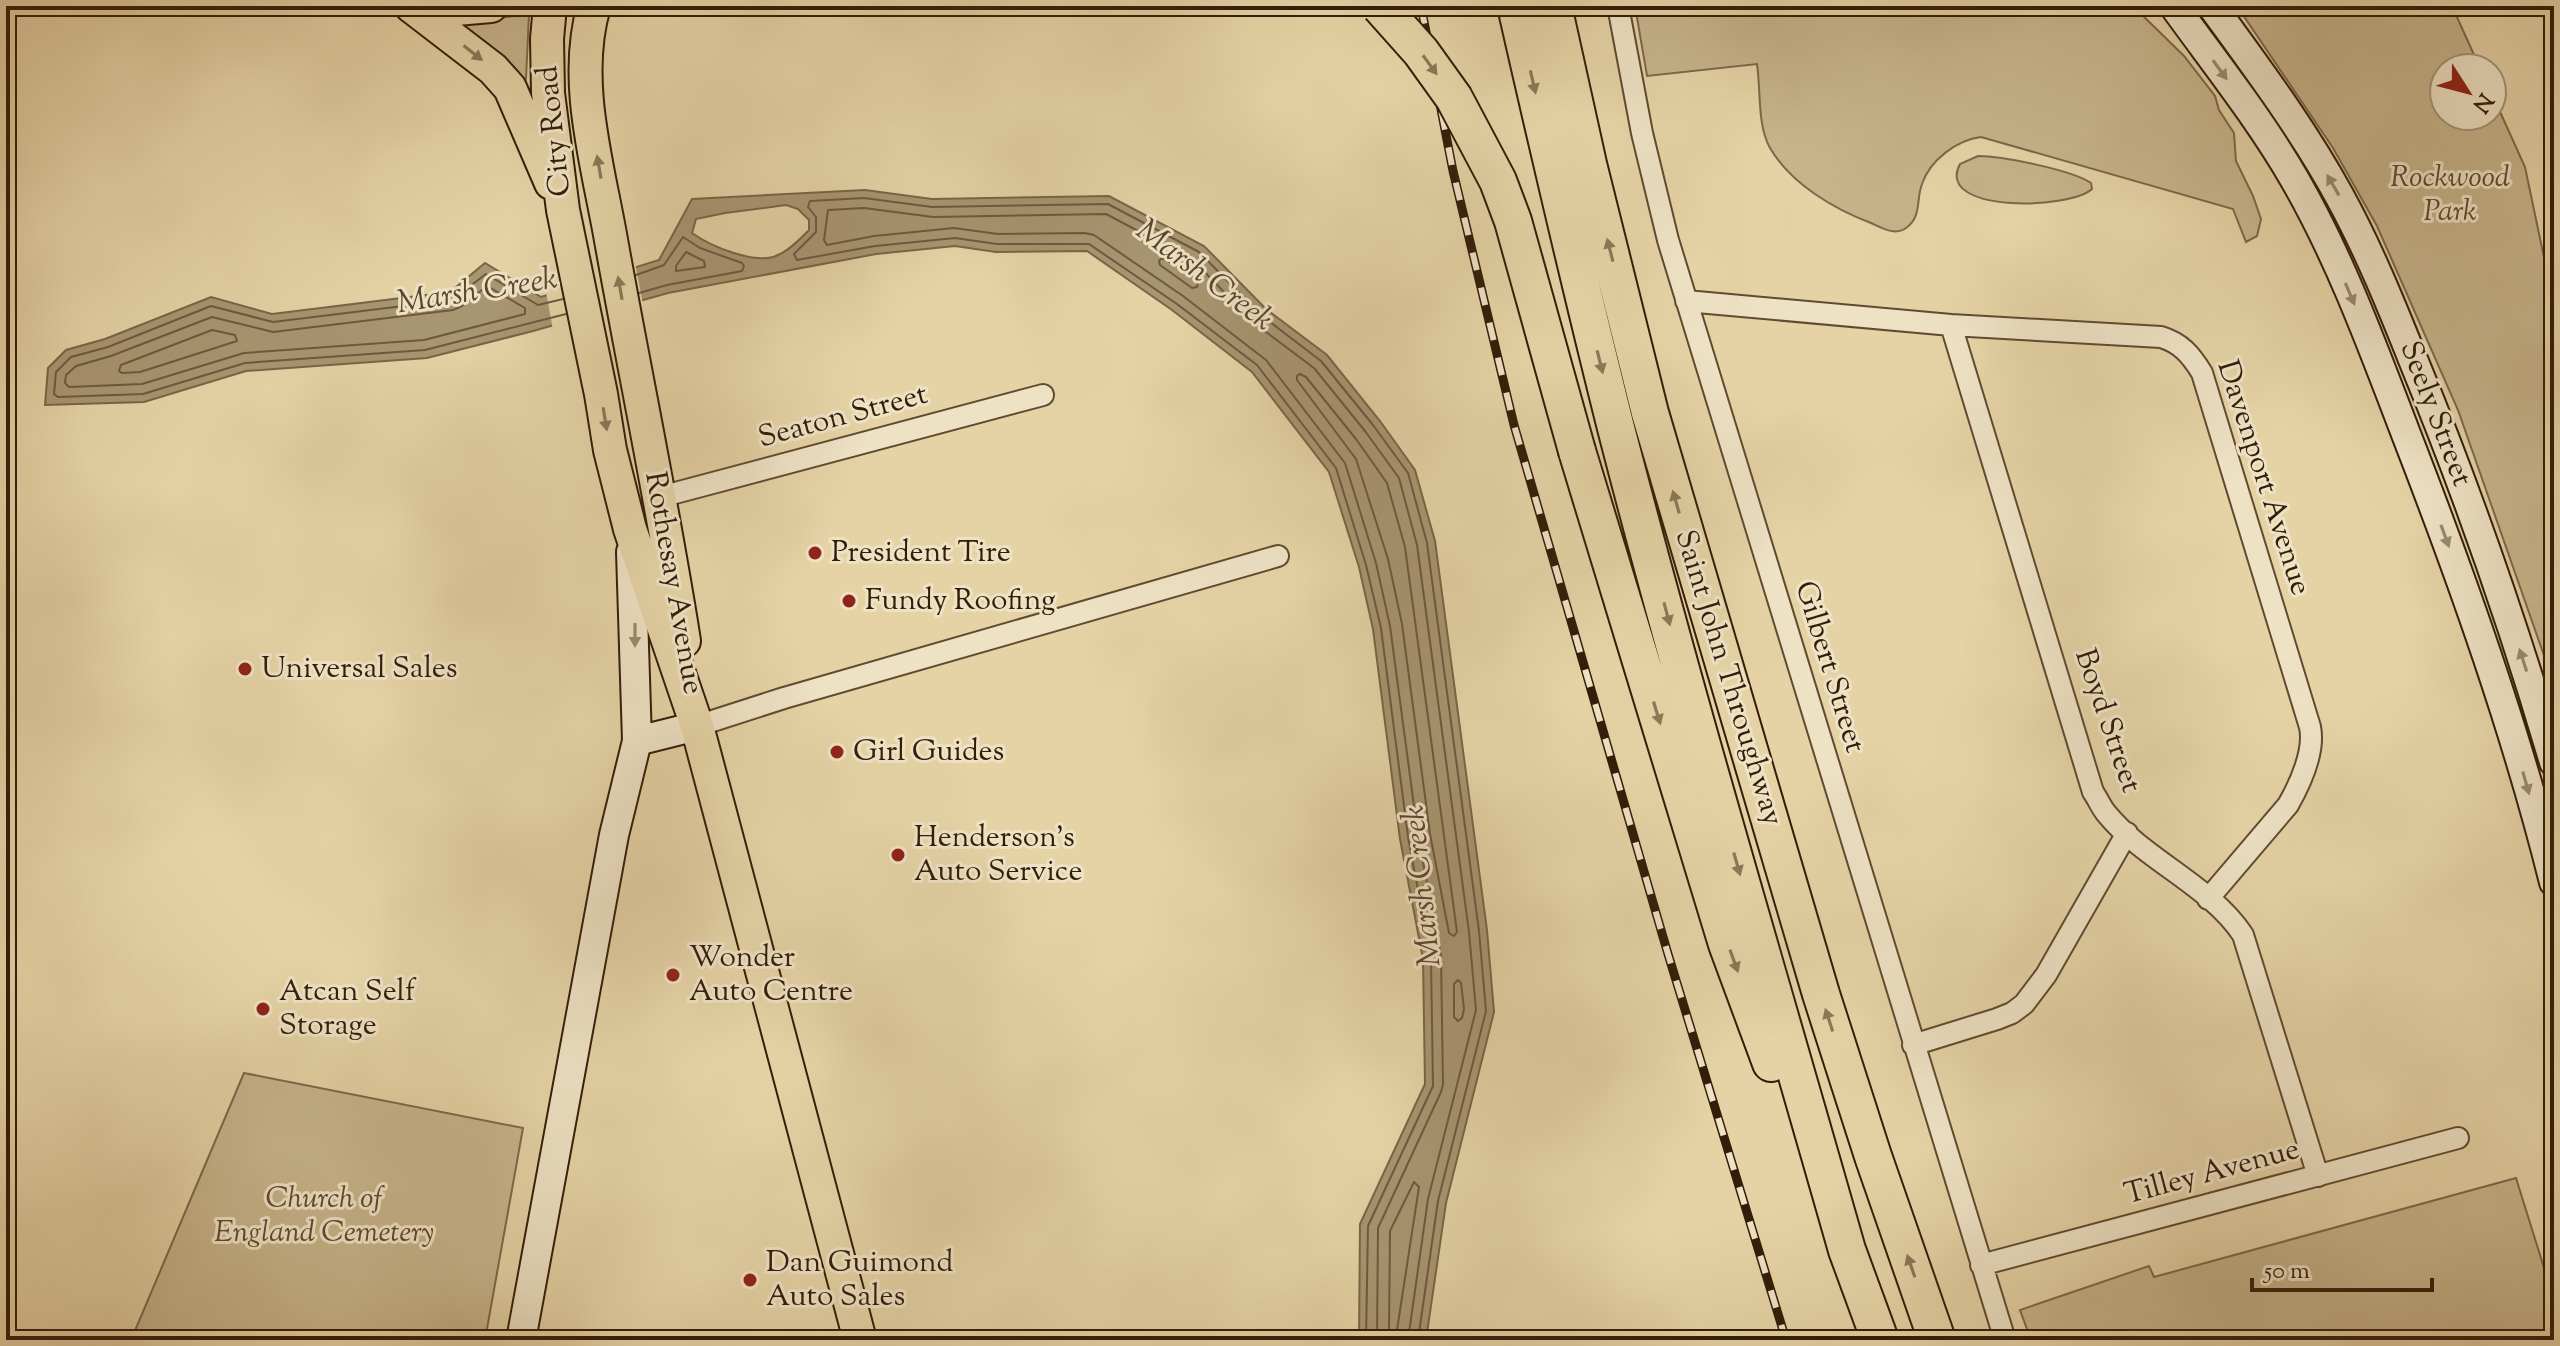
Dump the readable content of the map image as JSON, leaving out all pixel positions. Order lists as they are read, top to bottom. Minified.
{"streets":{"highway":["Saint John Throughway"],"main road":["City Road","Seely Street","Rothesay Avenue"],"street":["Seaton Street","Davenport Avenue","Gilbert Street","Boyd Street","Tilley Avenue"]},"crossings":[["City Road","Rothesay Avenue"],["Seaton Street","Rothesay Avenue"],["Davenport Avenue","Gilbert Street"],["Davenport Avenue","Boyd Street"],["Gilbert Street","Tilley Avenue"],["Boyd Street","Tilley Avenue"]],"water":["Marsh Creek"],"parks":["Rockwood Park","Church of England Cemetery"],"places":["President Tire","Fundy Roofing","Universal Sales","Girl Guides","Henderson's Auto Service","Wonder Auto Centre","Atcan Self Storage","Dan Guimond Auto Sales"],"scale_bar":"50 m","north":"bottom right"}
